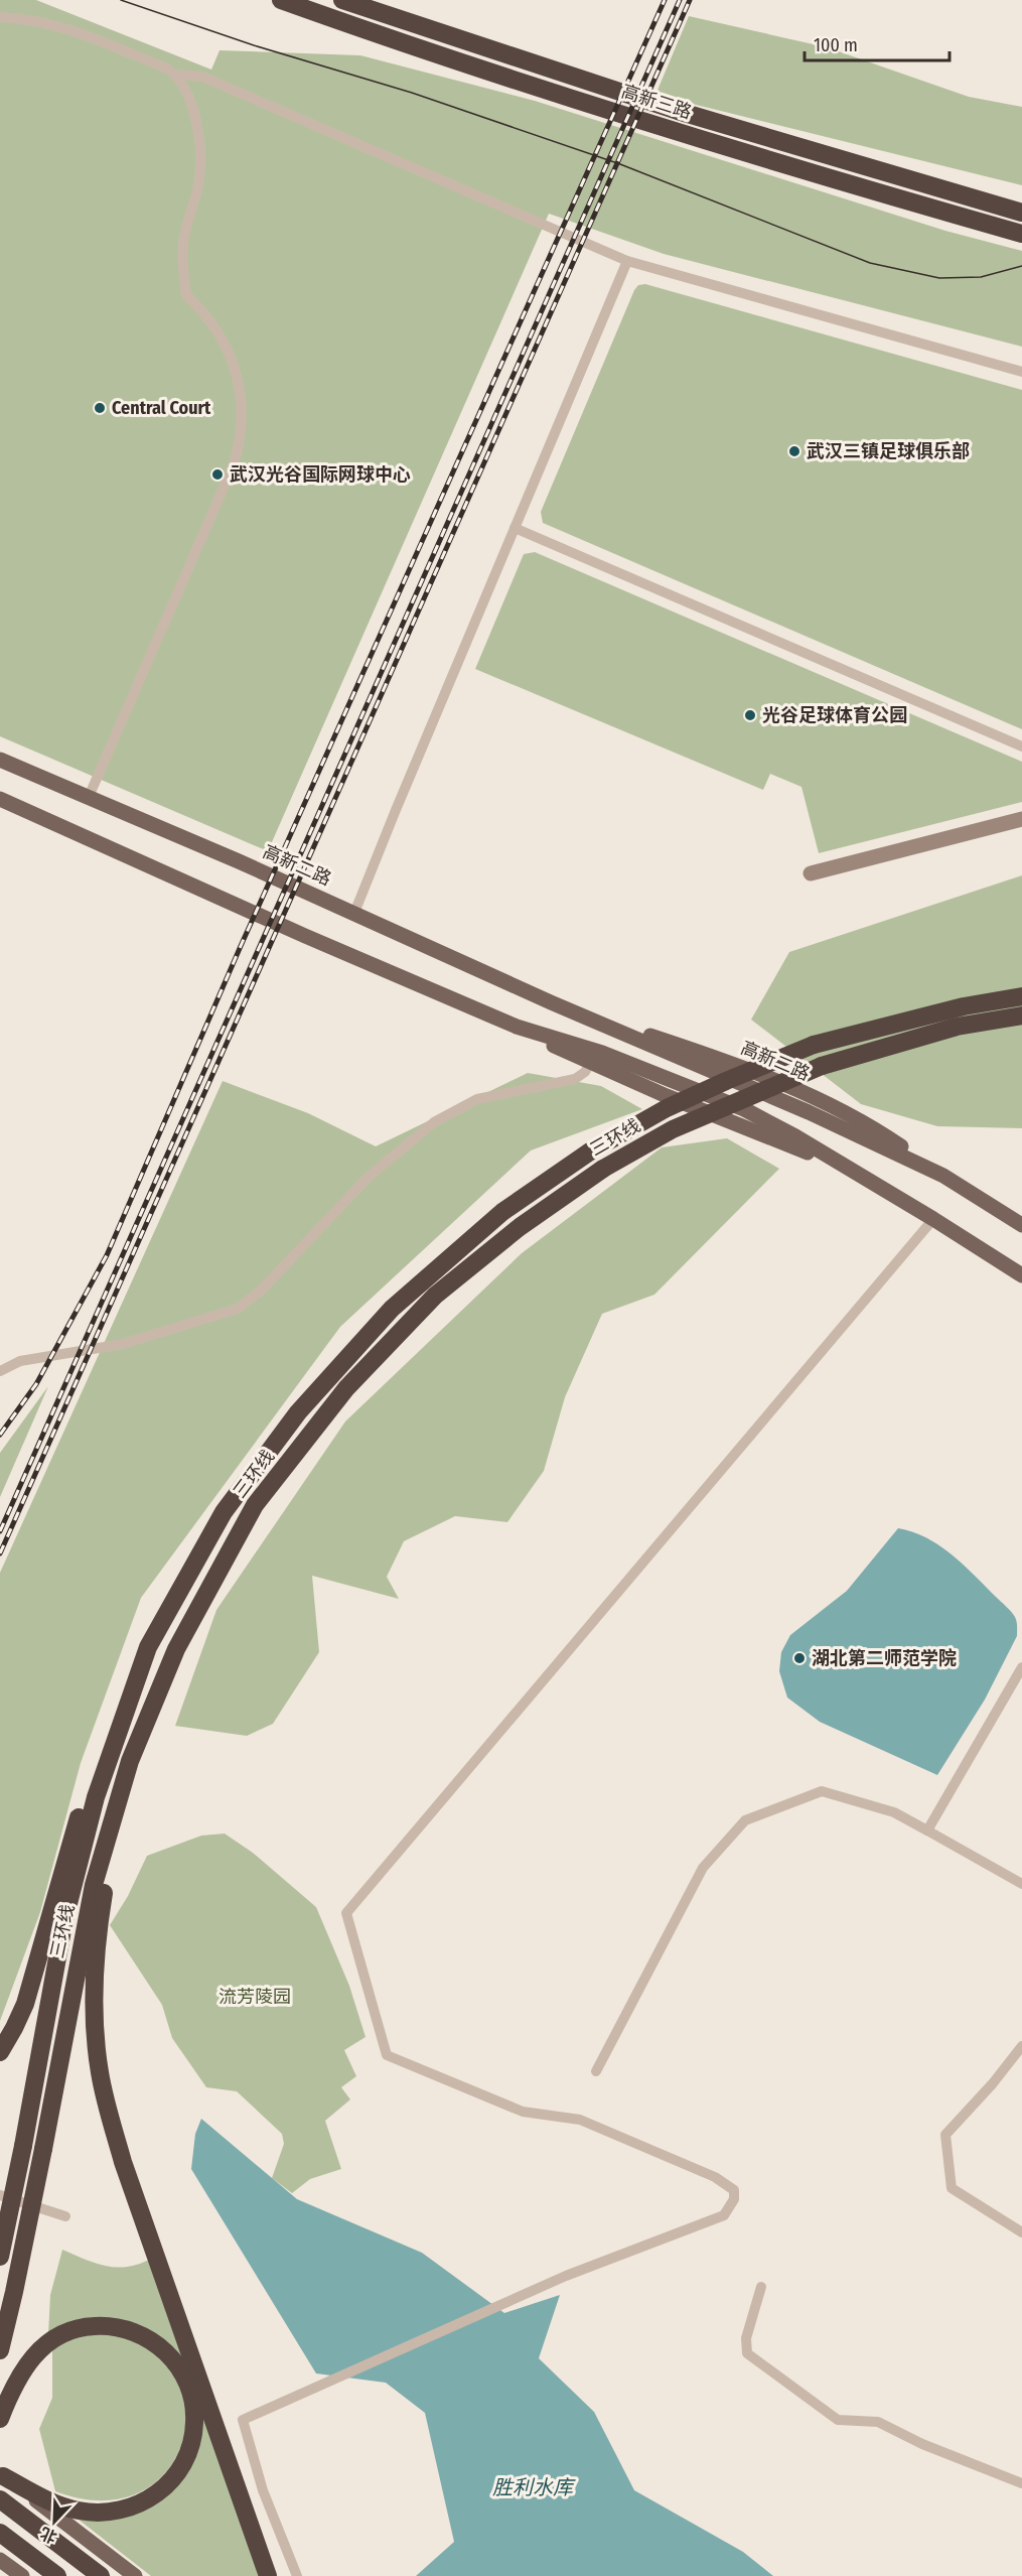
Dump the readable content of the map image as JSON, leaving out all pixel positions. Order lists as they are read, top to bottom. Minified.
{"streets":{"highway":["高新三路","三环线"],"main road":["高新二路"]},"water":["胜利水库"],"parks":["流芳陵园"],"places":["Central Court","武汉三镇足球俱乐部","武汉光谷国际网球中心","光谷足球体育公园","湖北第二师范学院"],"scale_bar":"100 m","north":"bottom left"}
